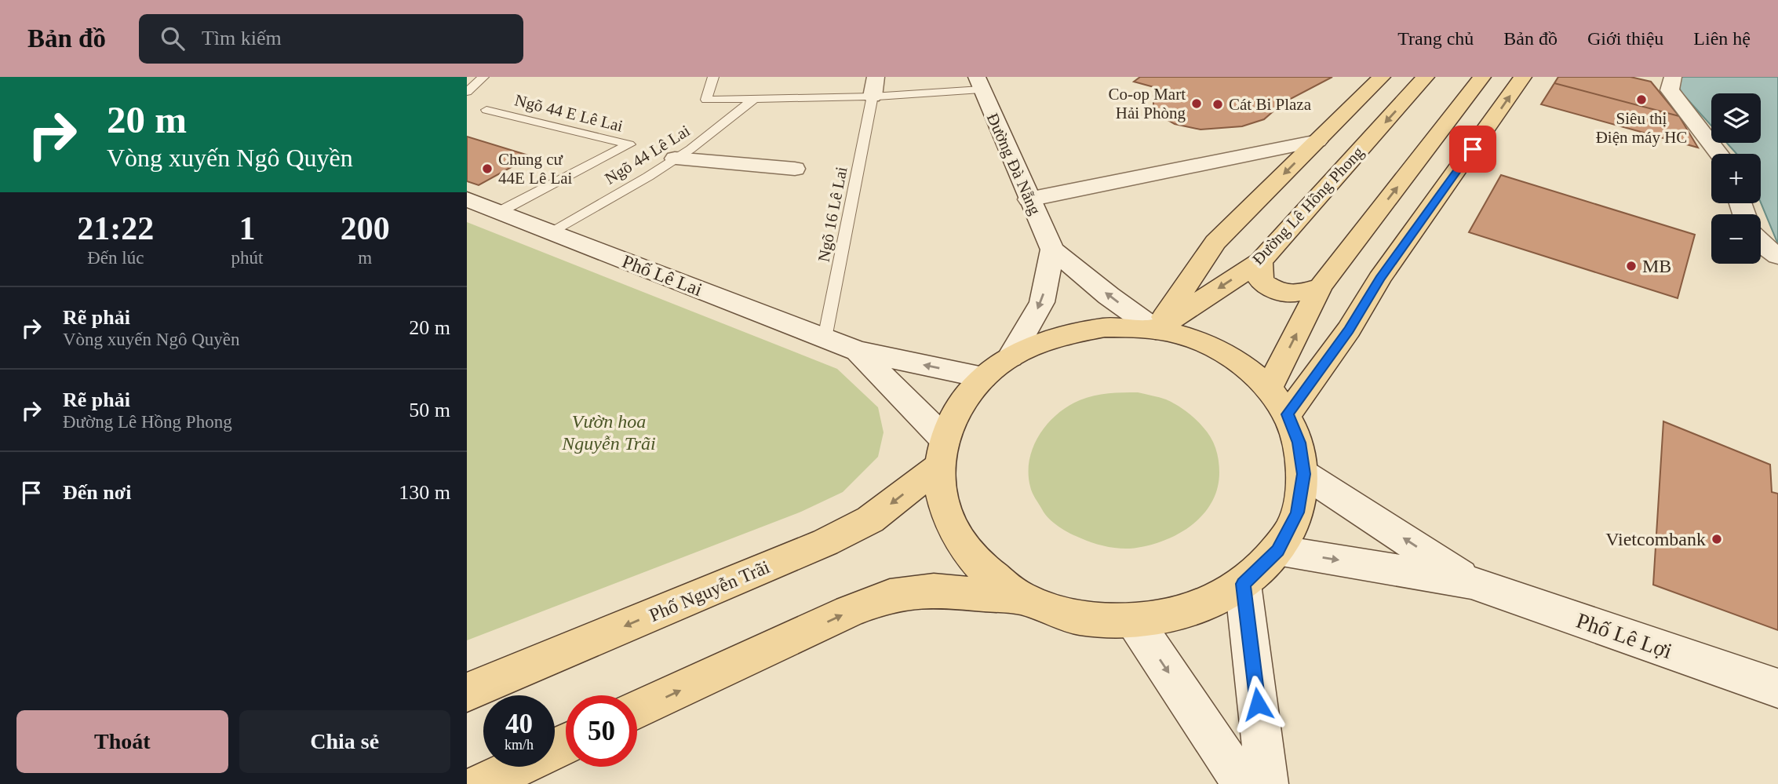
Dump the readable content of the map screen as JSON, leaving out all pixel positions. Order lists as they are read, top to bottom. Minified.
{"streets":{"main road":["Đường Lê Hồng Phong","Phố Nguyễn Trãi"],"street":["Đường Đà Nẵng","Phố Lê Lai","Phố Lê Lợi"],"lane":["Ngõ 44 E Lê Lai","Ngõ 44 Lê Lai","Ngõ 16 Lê Lai"]},"crossings":[["Ngõ 44 E Lê Lai","Phố Lê Lai"],["Ngõ 44 Lê Lai","Phố Lê Lai"],["Đường Đà Nẵng","Đường Lê Hồng Phong"],["Ngõ 16 Lê Lai","Phố Lê Lai"],["Phố Lê Lai","Phố Nguyễn Trãi"]],"one_way":["Đường Đà Nẵng"],"parks":["Vườn hoa Nguyễn Trãi"],"places":["Siêu thị Điện máy HC","Co-op Mart Hải Phòng","Cát Bi Plaza","Chung cư 44E Lê Lai","MB","Vietcombank"],"page":{"header":"Bản đồ","search":"Tìm kiếm","nav":["Trang chủ","Bản đồ","Giới thiệu","Liên hệ"],"turn":["20 m","Vòng xuyến Ngô Quyền"],"map_buttons":["+","−"],"eta":["21:22","Đến lúc","1","phút","200","m"],"list":[{"name":"Rẽ phải","note":"Vòng xuyến Ngô Quyền","value":"20 m"},{"name":"Rẽ phải","note":"Đường Lê Hồng Phong","value":"50 m"},{"name":"Đến nơi","value":"130 m"}],"speed":"40 km/h","limit":"50","buttons":["Thoát","Chia sẻ"]}}
